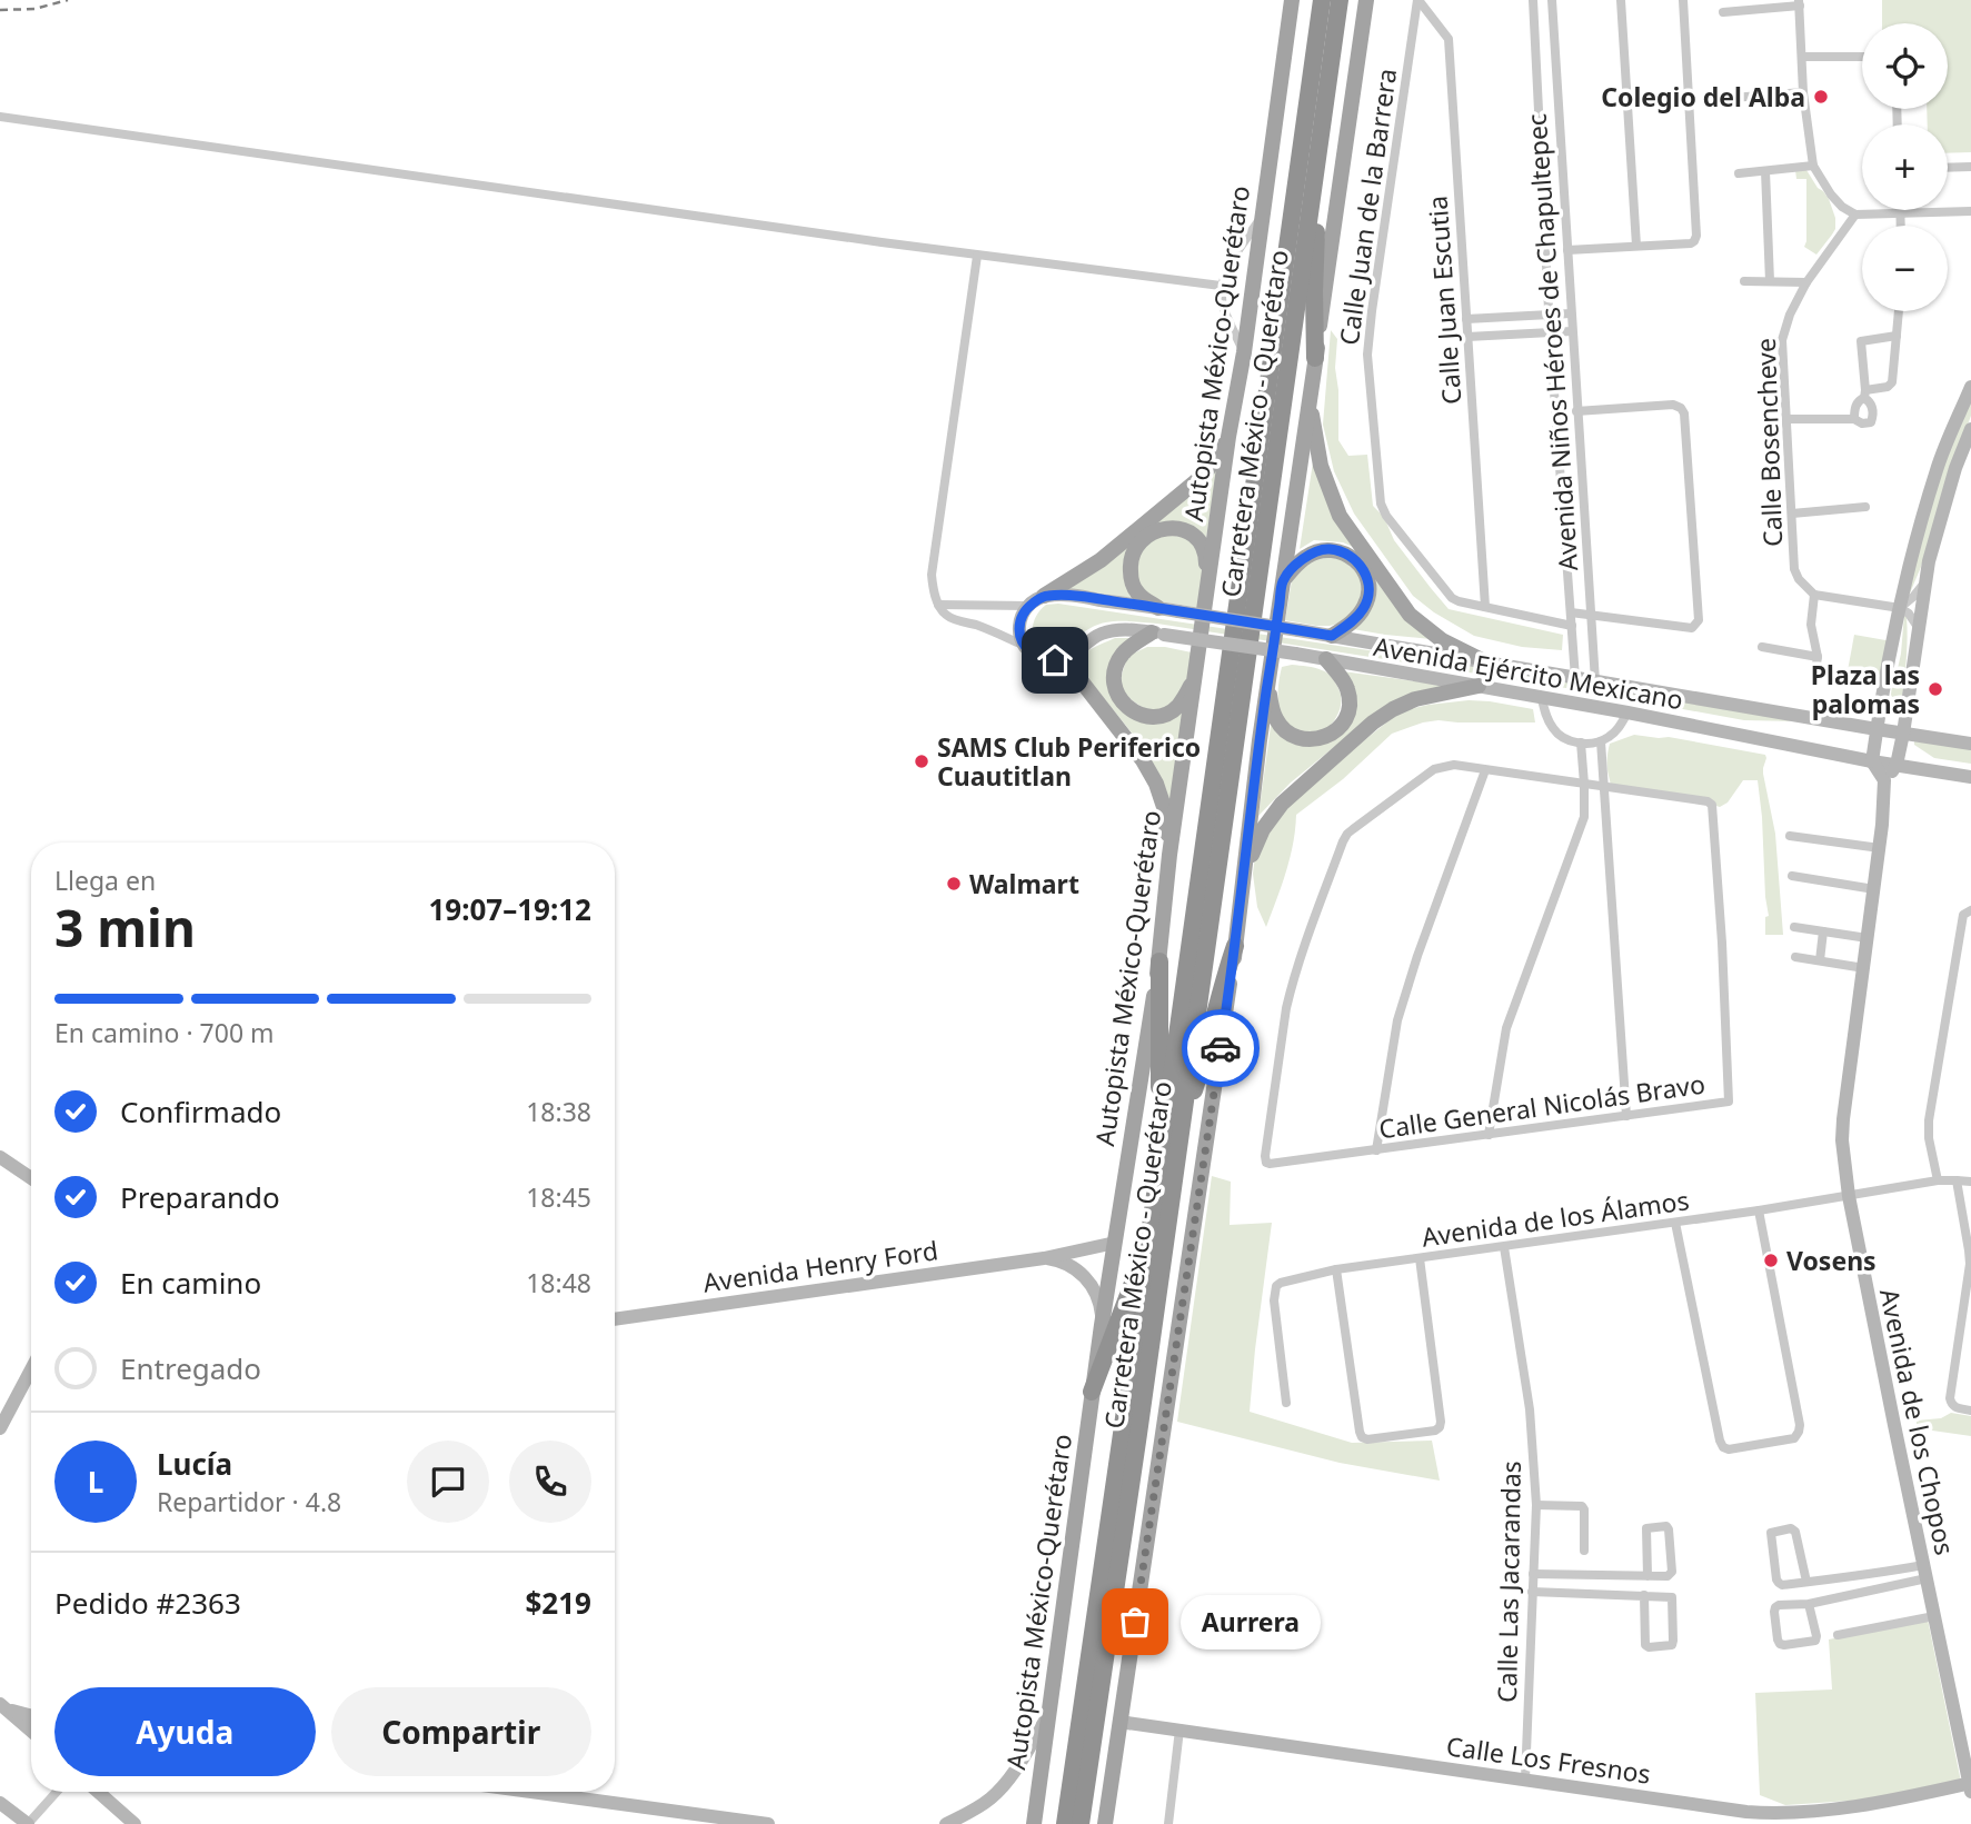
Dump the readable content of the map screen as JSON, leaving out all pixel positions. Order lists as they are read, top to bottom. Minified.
{"streets":{"highway":["Carretera México - Querétaro"],"main road":["Autopista México-Querétaro"],"street":["Calle Juan de la Barrera","Calle Juan Escutia","Avenida Niños Héroes de Chapultepec","Calle Bosencheve","Avenida Ejército Mexicano","Calle General Nicolás Bravo","Avenida de los Álamos","Avenida Henry Ford","Avenida de los Chopos","Calle Las Jacarandas","Calle Los Fresnos"]},"crossings":[["Calle Juan de la Barrera","Calle Juan Escutia"],["Calle Juan de la Barrera","Avenida Niños Héroes de Chapultepec"],["Avenida Niños Héroes de Chapultepec","Avenida Ejército Mexicano"],["Autopista México-Querétaro","Avenida Henry Ford"],["Avenida de los Álamos","Avenida de los Chopos"],["Avenida de los Álamos","Calle Las Jacarandas"],["Avenida de los Chopos","Calle Los Fresnos"],["Calle Las Jacarandas","Calle Los Fresnos"]],"places":["Colegio del Alba","Plaza las palomas","SAMS Club Periferico Cuautitlan","Walmart","Vosens","Aurrera"],"page":{"map_buttons":["+","−"],"heading":["3 min","Llega en","19:07–19:12"],"panel":["Lucía","Repartidor · 4.8","Pedido #2363","$219"],"bar":"En camino · 700 m","list":[["Confirmado","18:38"],["Preparando","18:45"],["En camino","18:48"],"Entregado"],"round":"L","bubble":"Aurrera","buttons":["Ayuda","Compartir"]}}
